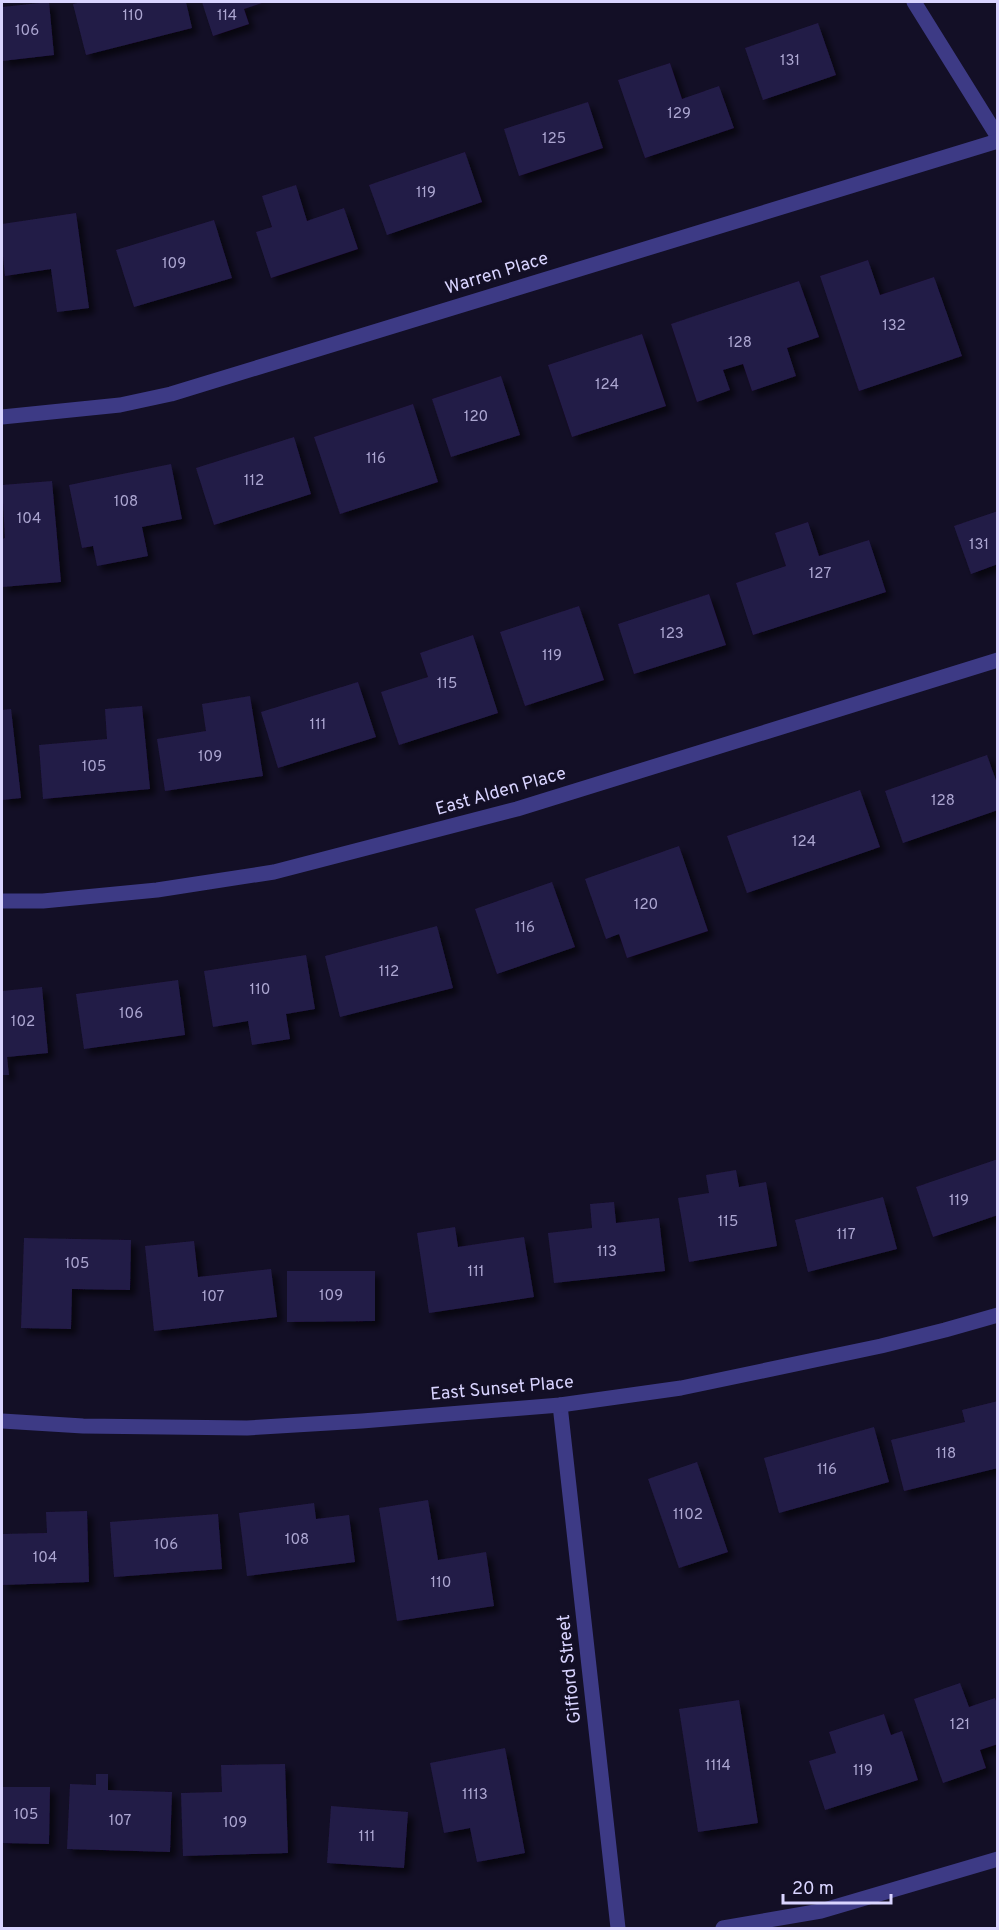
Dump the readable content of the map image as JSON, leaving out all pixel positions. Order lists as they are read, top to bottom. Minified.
{"streets":{"street":["Warren Place","East Alden Place","East Sunset Place","Gifford Street"]},"crossings":[["East Sunset Place","Gifford Street"]],"house_numbers":["110","114","106","131","129","125","119","109","132","128","124","120","116","112","108","104","131","127","123","119","115","111","109","105","128","124","120","116","112","110","106","102","119","115","117","113","105","111","109","107","118","116","1102","108","106","104","110","121","1114","119","1113","105","107","109","111"],"scale_bar":"20 m"}
